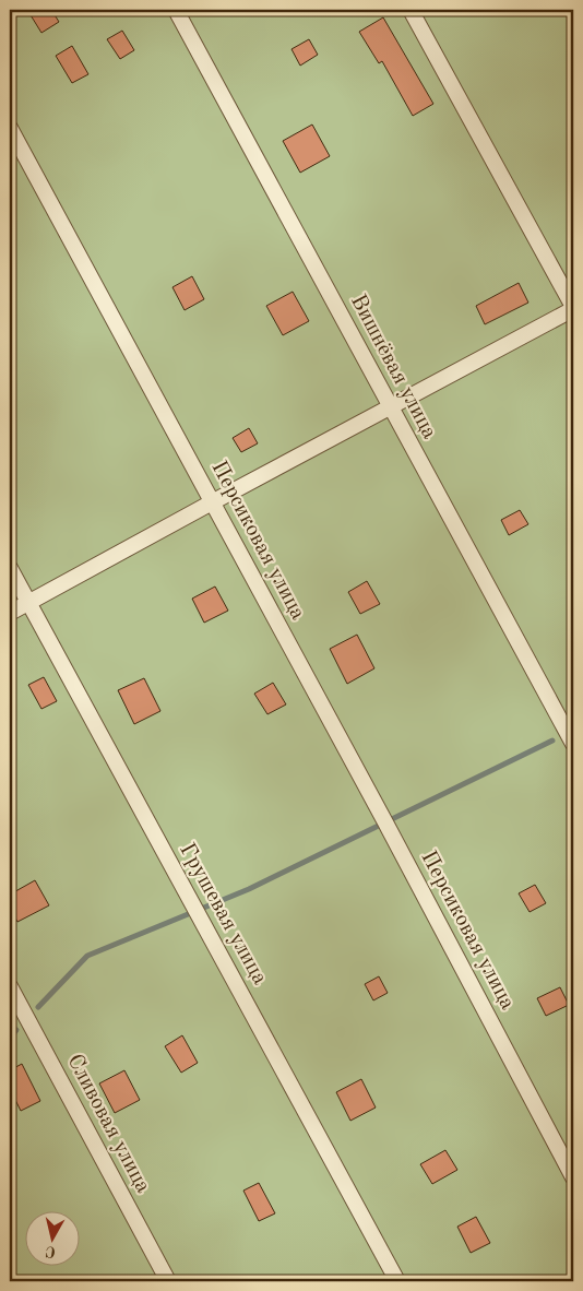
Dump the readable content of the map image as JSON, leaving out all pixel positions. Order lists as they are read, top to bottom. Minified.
{"streets":{"street":["Вишнёвая улица","Персиковая улица","Грушевая улица","Сливовая улица"]},"north":"bottom"}
